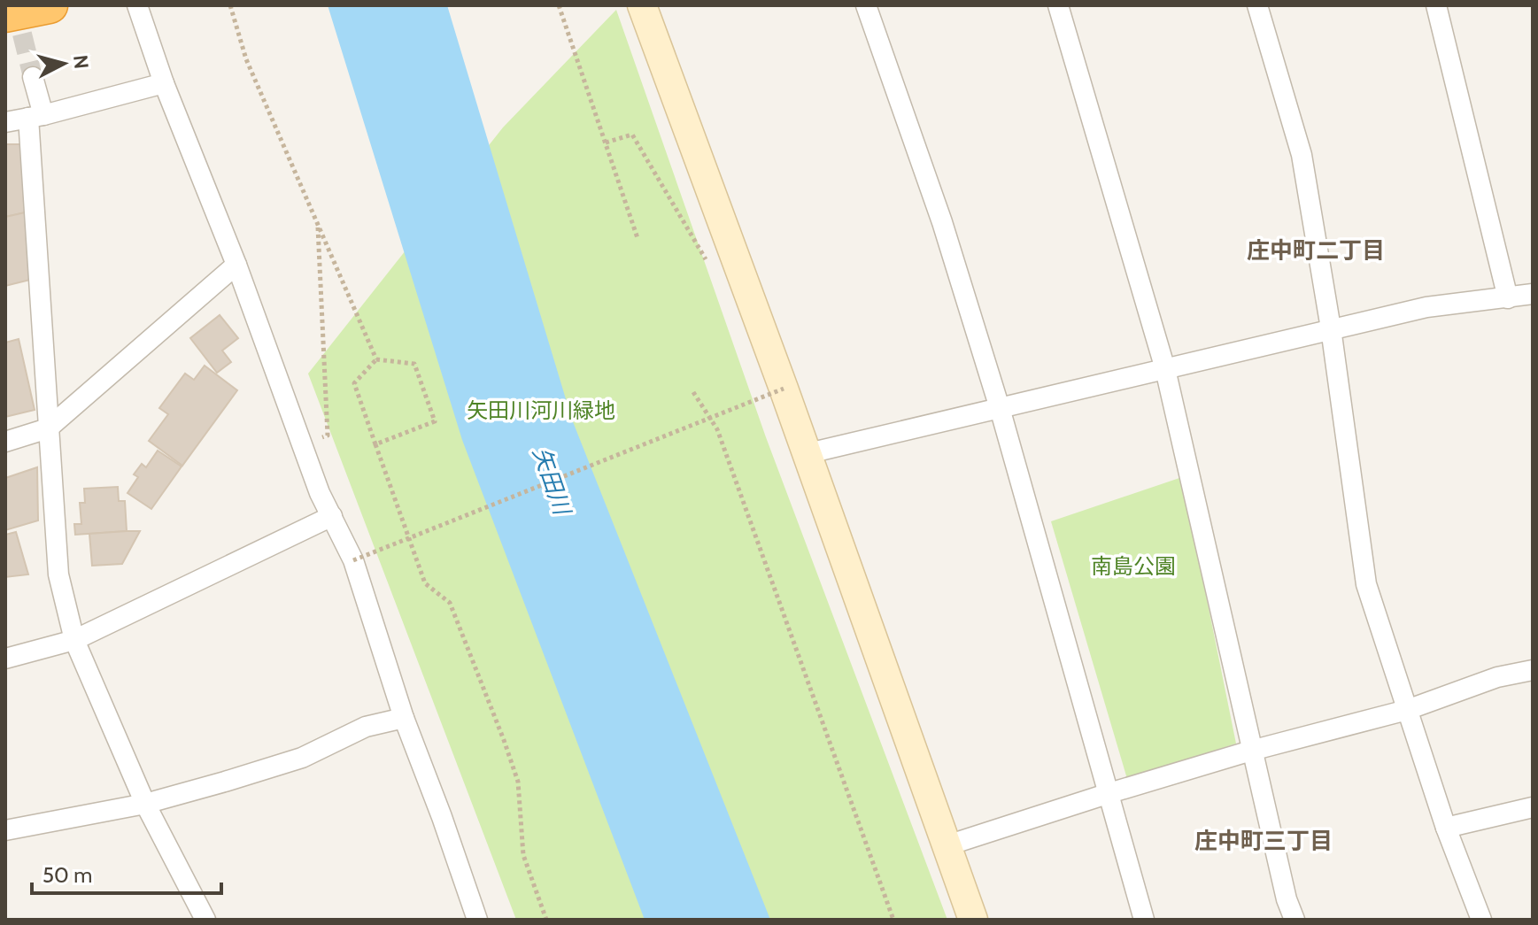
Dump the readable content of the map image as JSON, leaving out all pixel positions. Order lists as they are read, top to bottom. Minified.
{"districts":["庄中町二丁目","庄中町三丁目"],"water":["矢田川"],"parks":["矢田川河川緑地","南島公園"],"scale_bar":"50 m","north":"right"}
